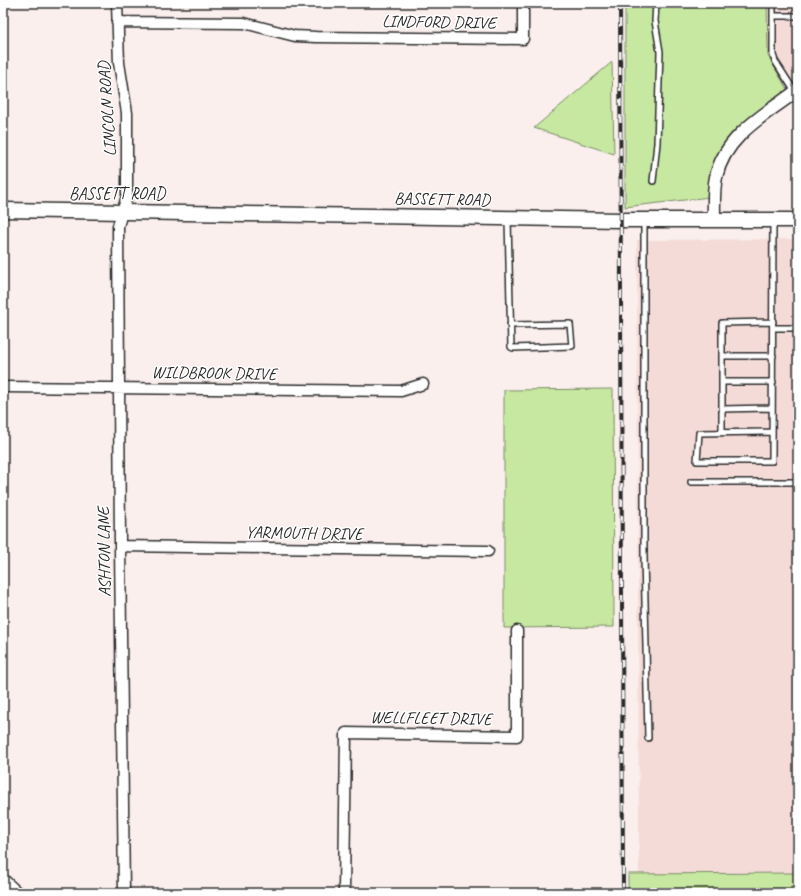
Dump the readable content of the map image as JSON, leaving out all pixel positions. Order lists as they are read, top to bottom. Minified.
{"streets":{"main road":["BASSETT ROAD"],"street":["LINDFORD DRIVE","LINCOLN ROAD","WILDBROOK DRIVE","YARMOUTH DRIVE","ASHTON LANE","WELLFLEET DRIVE"]},"crossings":[["LINDFORD DRIVE","LINCOLN ROAD"],["LINCOLN ROAD","BASSETT ROAD"],["LINCOLN ROAD","ASHTON LANE"],["BASSETT ROAD","ASHTON LANE"],["WILDBROOK DRIVE","ASHTON LANE"],["YARMOUTH DRIVE","ASHTON LANE"]]}
